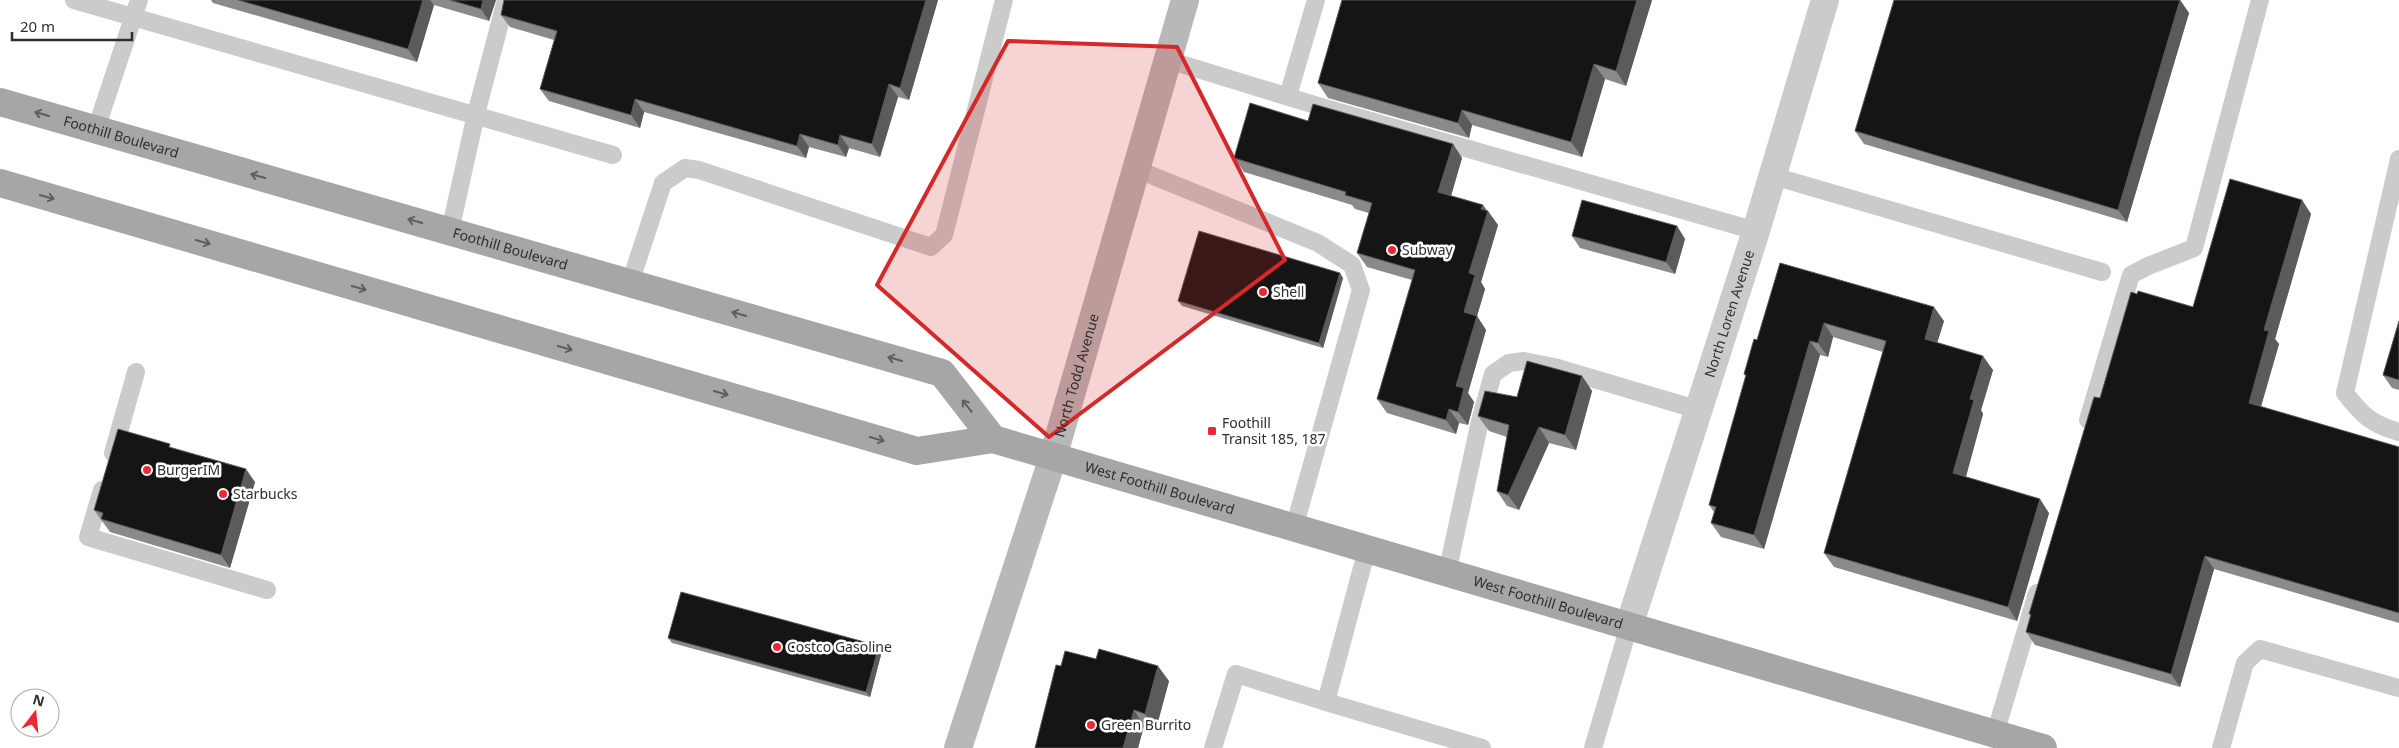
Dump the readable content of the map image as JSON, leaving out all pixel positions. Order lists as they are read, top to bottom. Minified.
{"streets":{"main road":["Foothill Boulevard","West Foothill Boulevard"],"street":["North Loren Avenue","North Todd Avenue"]},"crossings":[["North Loren Avenue","West Foothill Boulevard"],["North Todd Avenue","West Foothill Boulevard"]],"places":{"other":["Subway","Shell","BurgerIM","Starbucks","Costco Gasoline","Green Burrito"],"transit":["Foothill Transit 185, 187"]},"scale_bar":"20 m","north":"top"}
